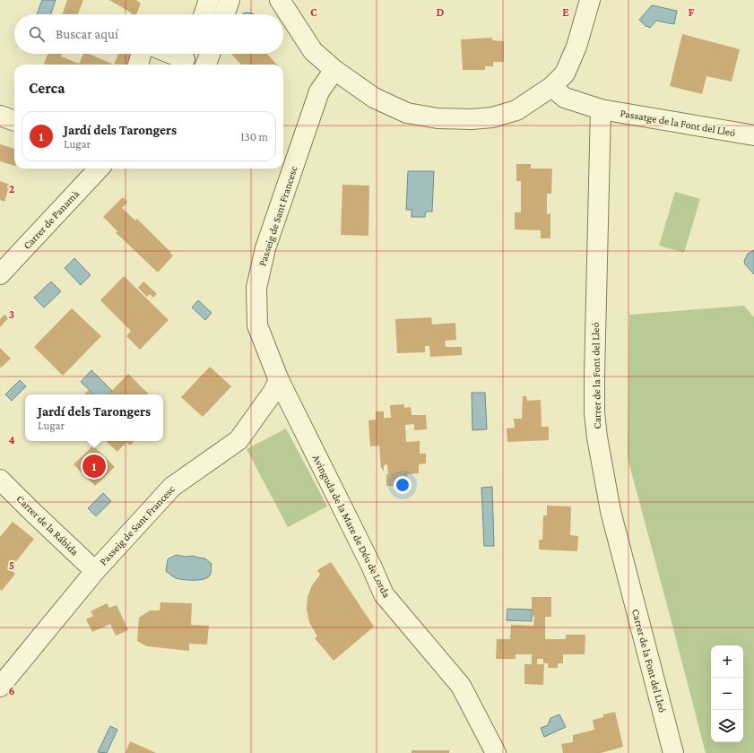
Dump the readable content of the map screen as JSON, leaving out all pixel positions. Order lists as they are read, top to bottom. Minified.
{"streets":{"street":["Passatge de la Font del Lleó","Passeig de Sant Francesc","Carrer de Panamà","Carrer de la Font del Lleó","Carrer de la Rábida","Avinguda de la Mare de Déu de Lorda"]},"crossings":[["Passatge de la Font del Lleó","Carrer de la Font del Lleó"],["Passeig de Sant Francesc","Carrer de la Rábida"],["Passeig de Sant Francesc","Avinguda de la Mare de Déu de Lorda"]],"page":{"search":"Buscar aquí","heading":"Cerca","list":[{"mark":"1","name":"Jardí dels Tarongers","note":"Lugar","value":"130 m"}],"popup":["Jardí dels Tarongers","Lugar"],"pins":"1","map_buttons":["+","−"]},"grid":{"columns":["C","D","E","F"],"rows":["2","3","4","5","6"]}}
